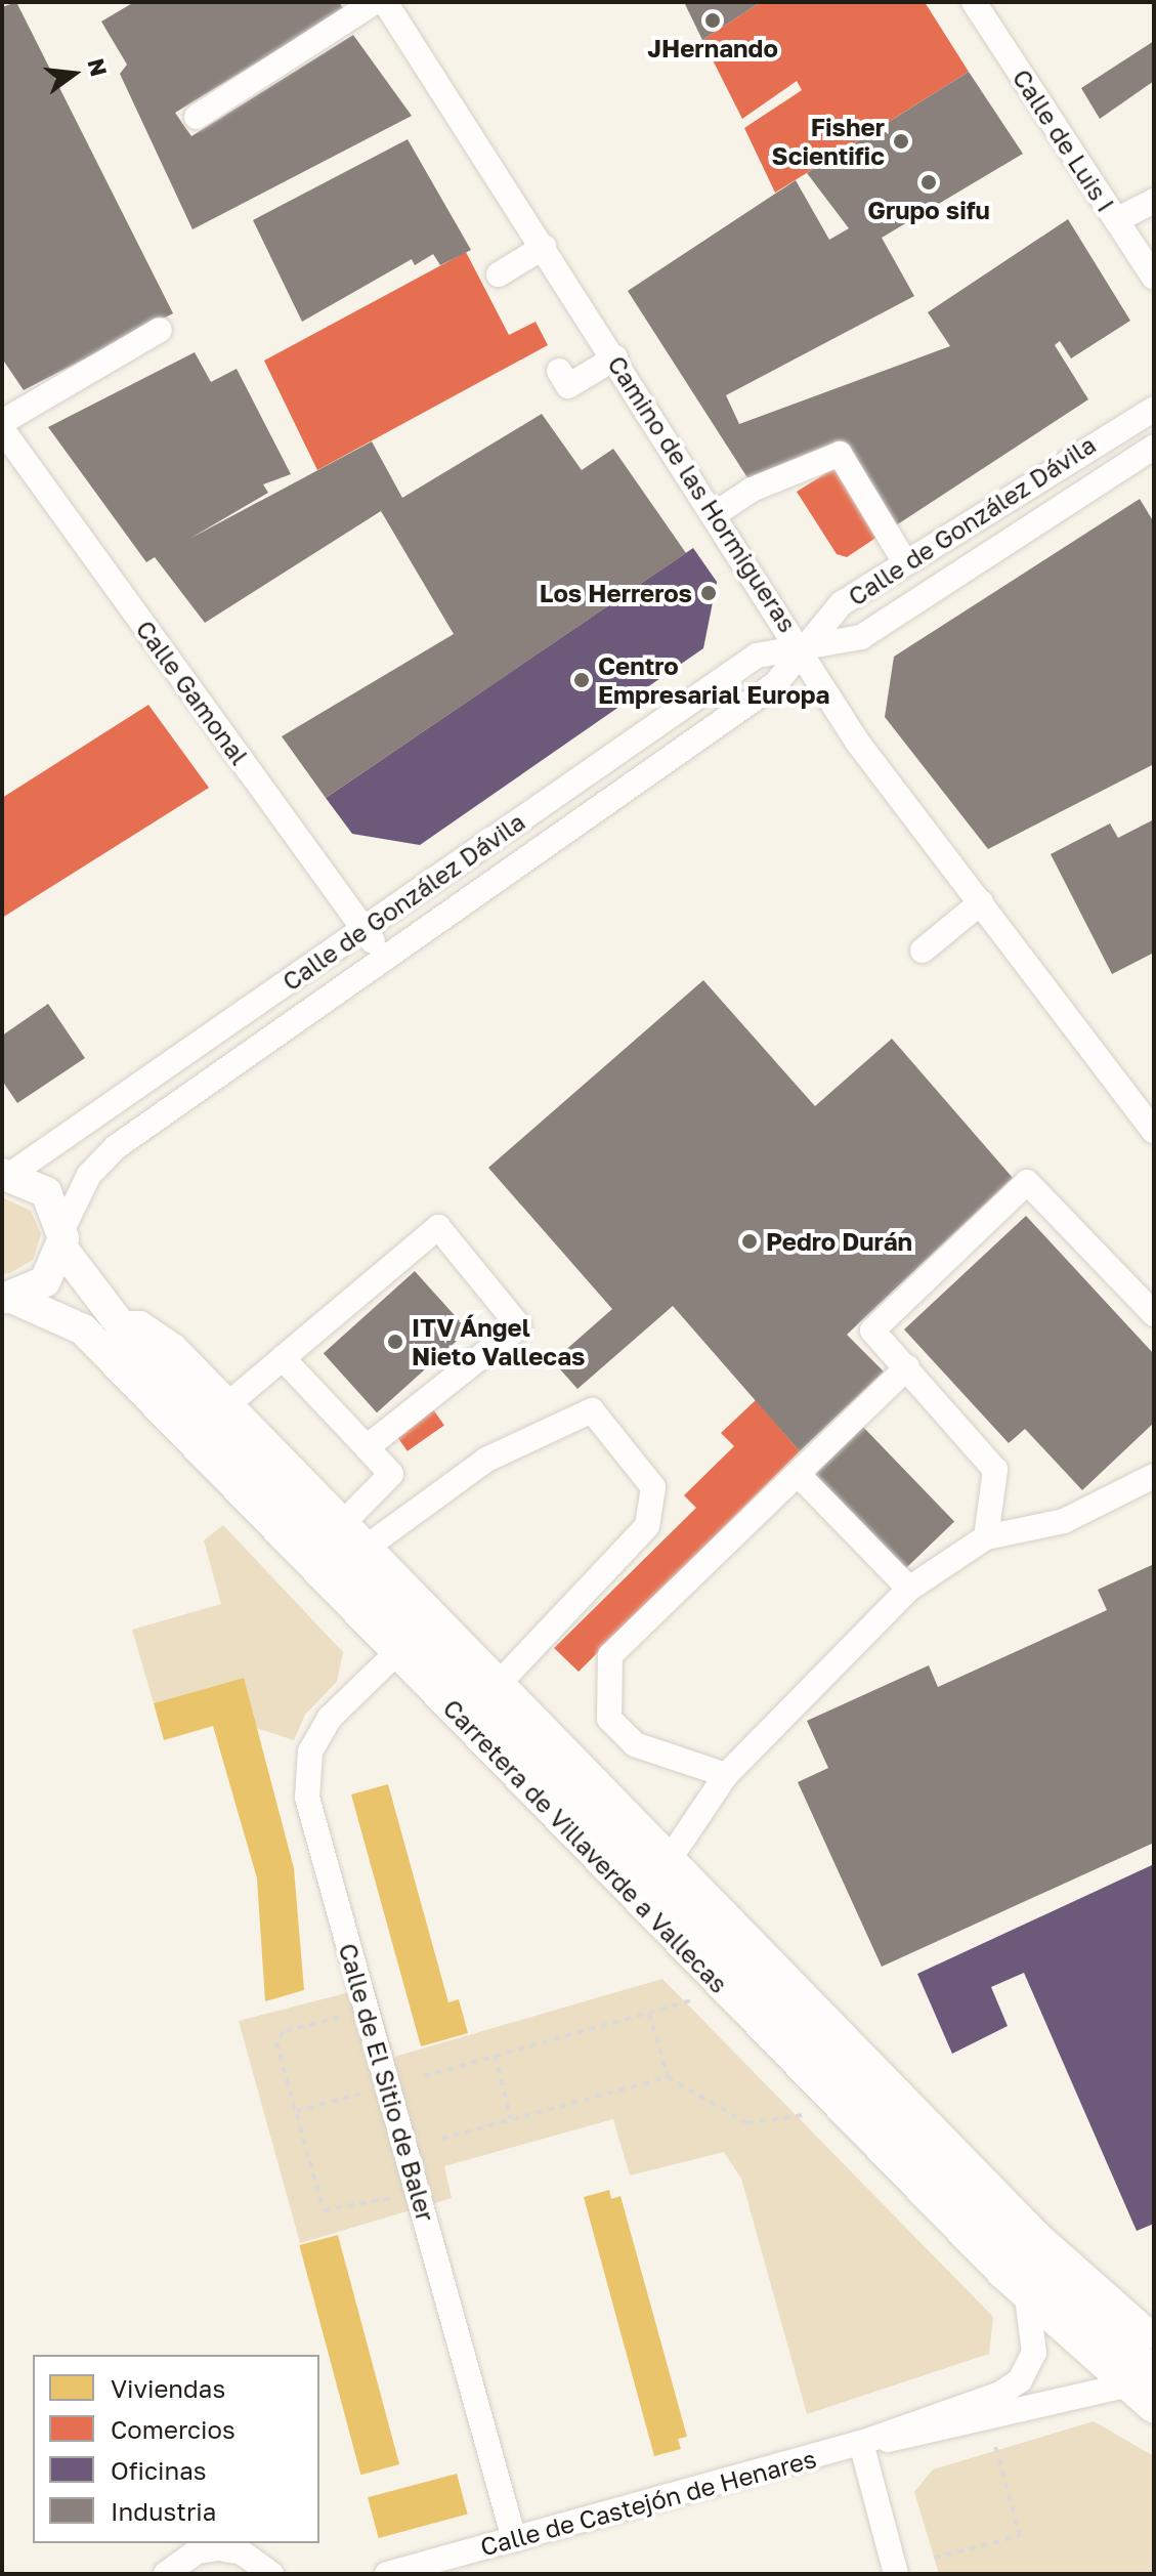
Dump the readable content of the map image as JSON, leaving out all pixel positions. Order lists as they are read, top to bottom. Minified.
{"streets":{"main road":["Carretera de Villaverde a Vallecas"],"street":["Calle de Luis I","Camino de las Hormigueras","Calle de González Dávila","Calle Gamonal","Calle de El Sitio de Baler","Calle de Castejón de Henares"]},"crossings":[["Camino de las Hormigueras","Calle de González Dávila"],["Calle de González Dávila","Calle Gamonal"],["Calle de González Dávila","Carretera de Villaverde a Vallecas"],["Carretera de Villaverde a Vallecas","Calle de El Sitio de Baler"],["Carretera de Villaverde a Vallecas","Calle de Castejón de Henares"],["Calle de El Sitio de Baler","Calle de Castejón de Henares"]],"places":["JHernando","Fisher Scientific","Grupo sifu","Los Herreros","Centro Empresarial Europa","Pedro Durán","ITV Ángel Nieto Vallecas"],"legend":["Viviendas","Comercios","Oficinas","Industria"],"north":"right"}
